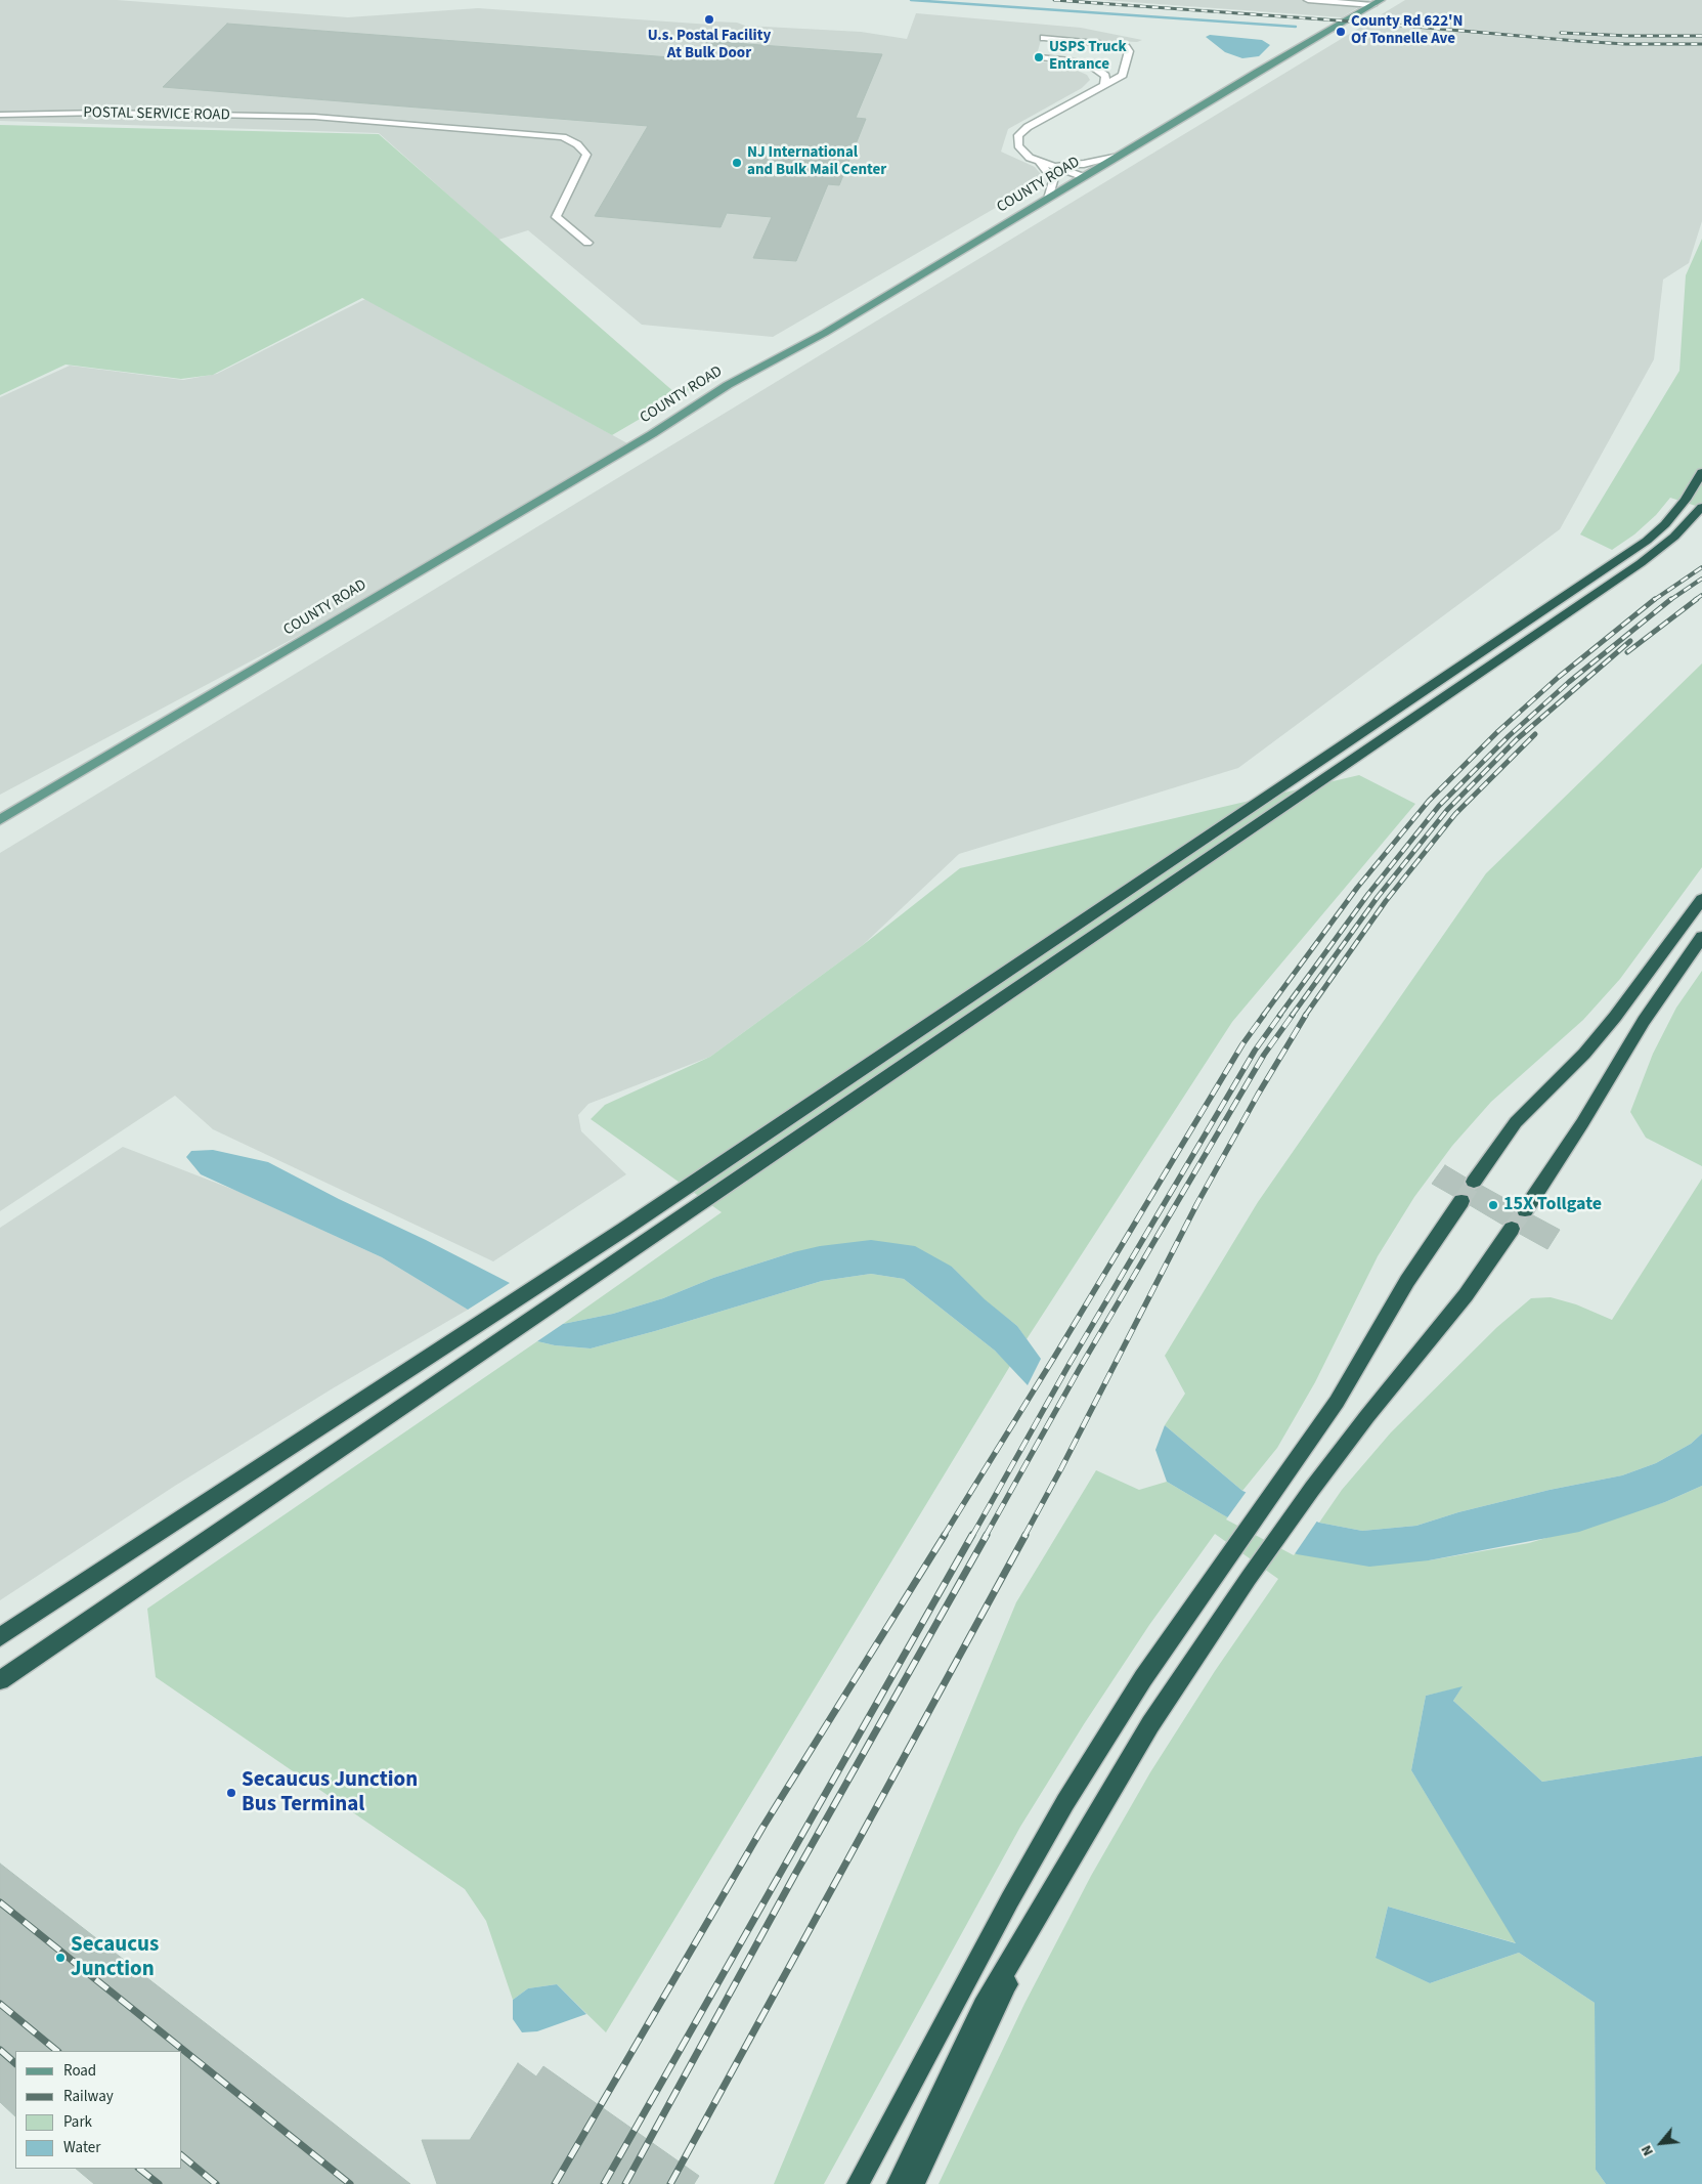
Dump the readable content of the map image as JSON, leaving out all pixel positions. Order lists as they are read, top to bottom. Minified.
{"streets":{"main road":["COUNTY ROAD"],"street":["POSTAL SERVICE ROAD"]},"places":["U.s. Postal Facility At Bulk Door","County Rd 622'N Of Tonnelle Ave","USPS Truck Entrance","NJ International and Bulk Mail Center","15X Tollgate","Secaucus Junction Bus Terminal","Secaucus Junction"],"legend":["Road","Railway","Park","Water"],"north":"bottom left"}
